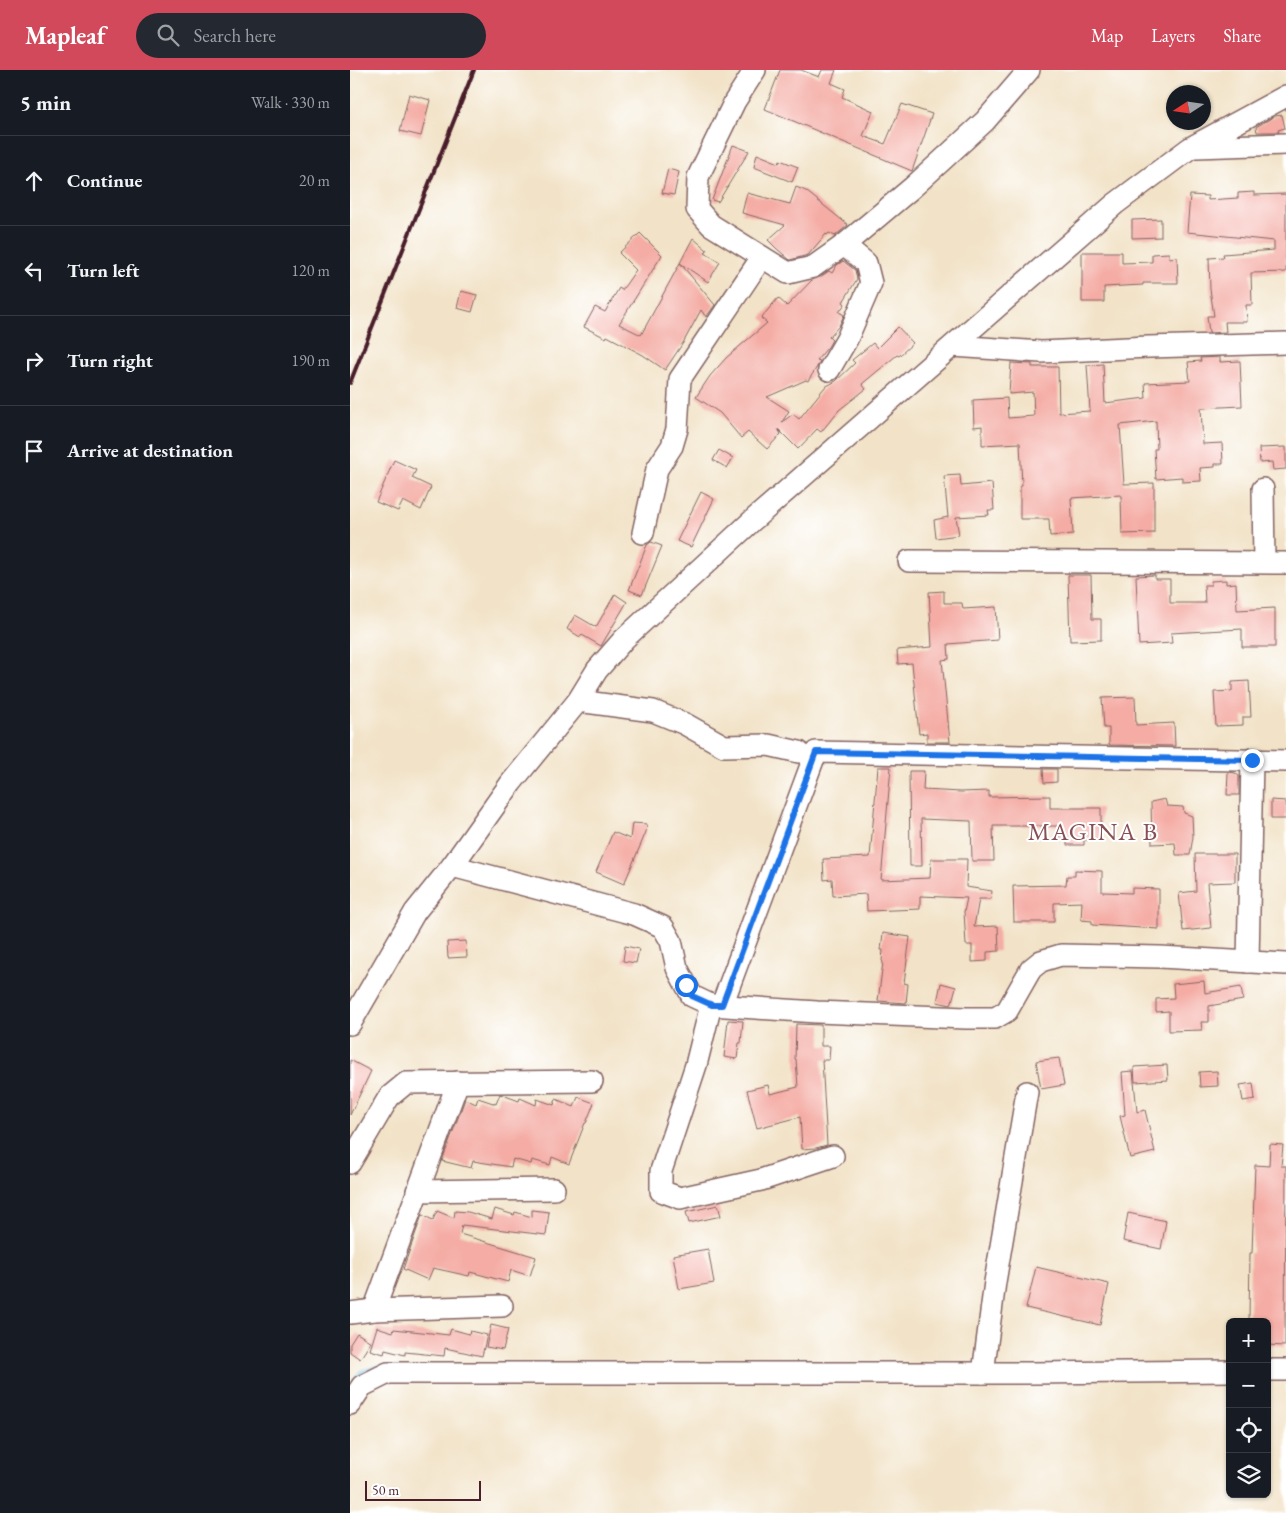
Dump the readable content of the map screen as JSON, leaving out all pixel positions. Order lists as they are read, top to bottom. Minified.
{"districts":["MAGINA B"],"scale_bar":"50 m","north":"left","page":{"header":"Mapleaf","search":"Search here","nav":["Map","Layers","Share"],"heading":["5 min","Walk · 330 m"],"list":[["Continue","20 m"],["Turn left","120 m"],["Turn right","190 m"],"Arrive at destination"],"map_buttons":["+","−"],"scale":"50 m"}}
